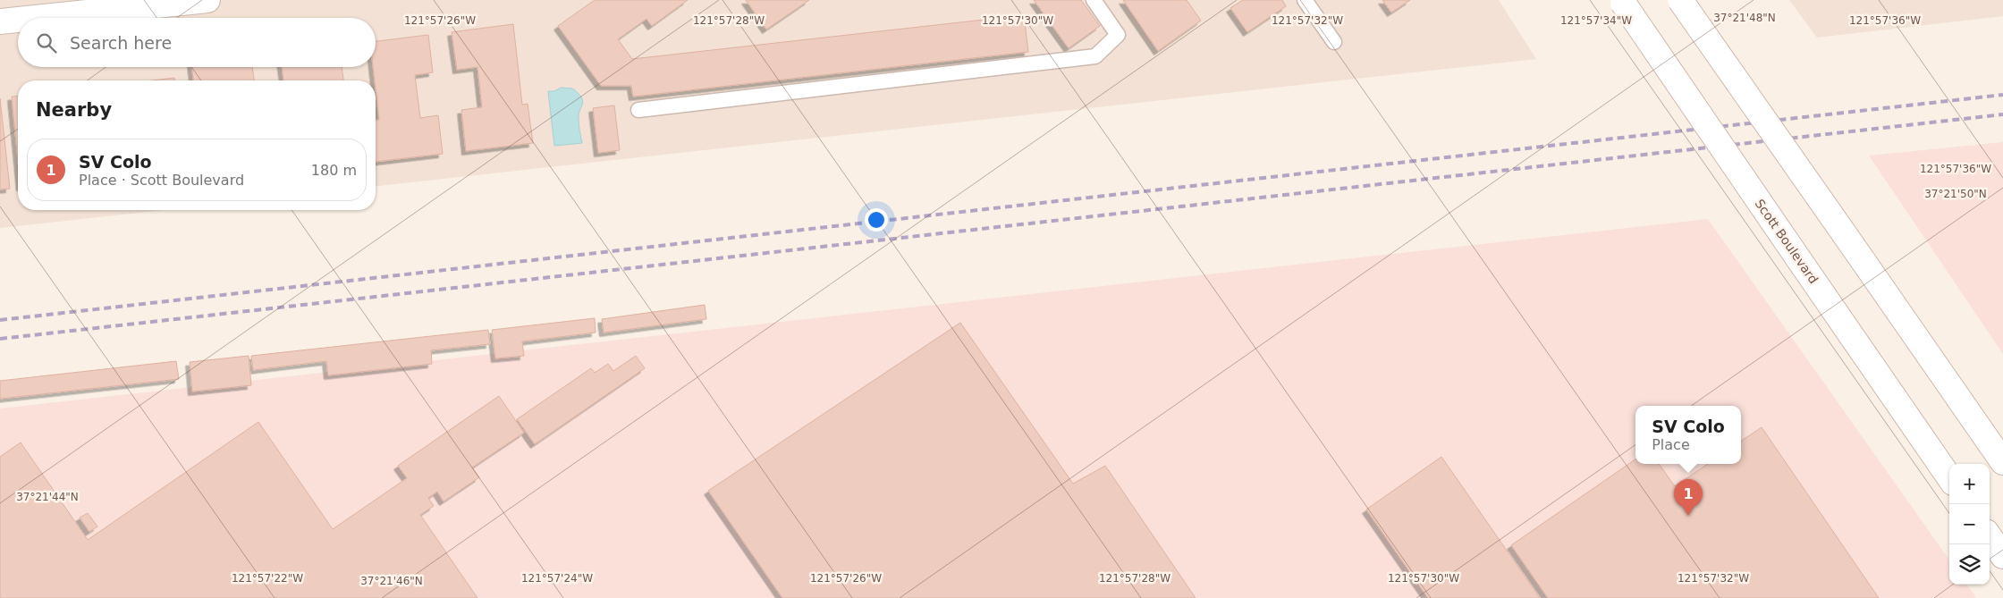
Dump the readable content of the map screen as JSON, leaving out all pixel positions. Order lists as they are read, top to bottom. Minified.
{"streets":{"main road":["Scott Boulevard"]},"page":{"search":"Search here","heading":"Nearby","list":[{"mark":"1","name":"SV Colo","note":"Place · Scott Boulevard","value":"180 m"}],"popup":["SV Colo","Place"],"map_buttons":["+","−"],"pins":"1"},"coordinates":["37°21'48\"N","121°57'26\"W","121°57'28\"W","121°57'32\"W","121°57'34\"W","121°57'30\"W","121°57'36\"W","37°21'50\"N","37°21'44\"N","121°57'22\"W","121°57'24\"W","37°21'46\"N"]}
